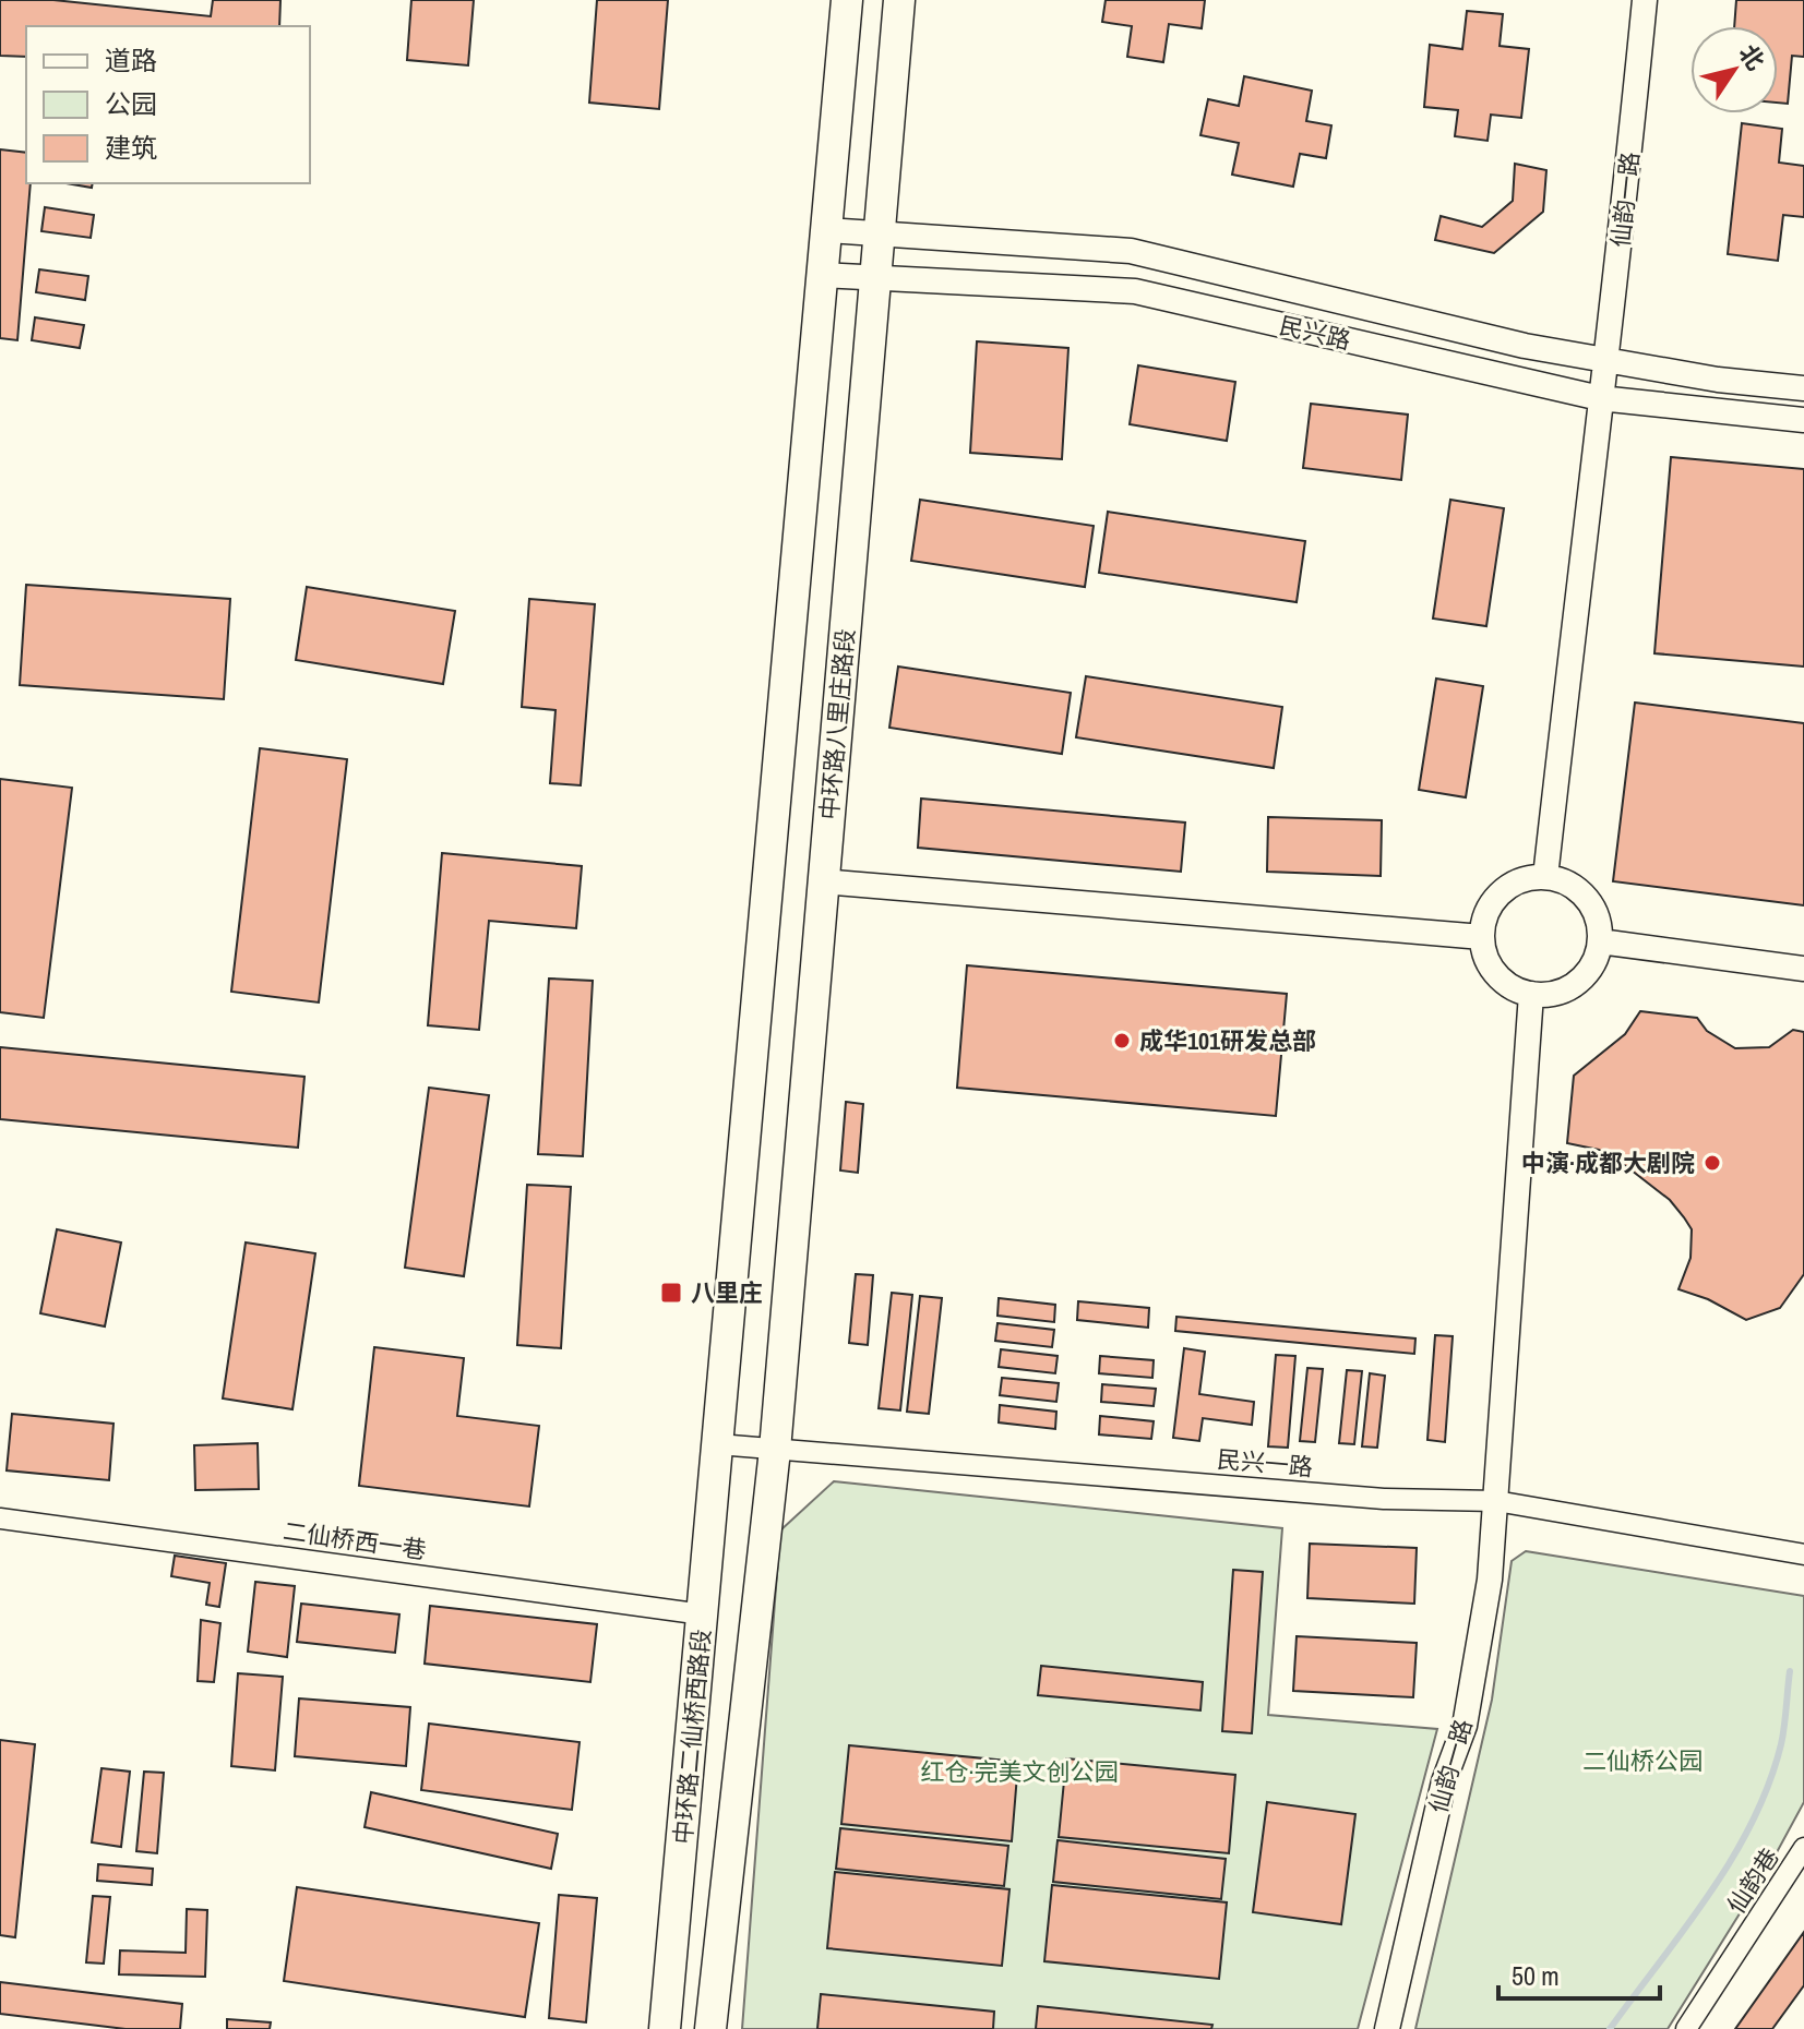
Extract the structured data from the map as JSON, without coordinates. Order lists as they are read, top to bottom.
{
  "streets": {
    "main road": ["中环路八里庄路段", "中环路二仙桥西路段"],
    "street": [
      "仙韵一路",
      "民兴路",
      "民兴一路",
      "二仙桥西一巷",
      "仙韵巷"
    ]
  },
  "crossings": [
    ["仙韵一路", "民兴路"],
    ["仙韵一路", "民兴一路"],
    ["民兴路", "中环路八里庄路段"],
    ["中环路八里庄路段", "民兴一路"],
    ["中环路八里庄路段", "中环路二仙桥西路段"],
    ["民兴一路", "中环路二仙桥西路段"],
    ["二仙桥西一巷", "中环路二仙桥西路段"]
  ],
  "parks": ["二仙桥公园", "红仓·完美文创公园"],
  "places": {
    "other": ["成华101研发总部", "中演·成都大剧院"],
    "transit": ["八里庄"]
  },
  "legend": ["道路", "公园", "建筑"],
  "scale_bar": "50 m",
  "north": "top right"
}
